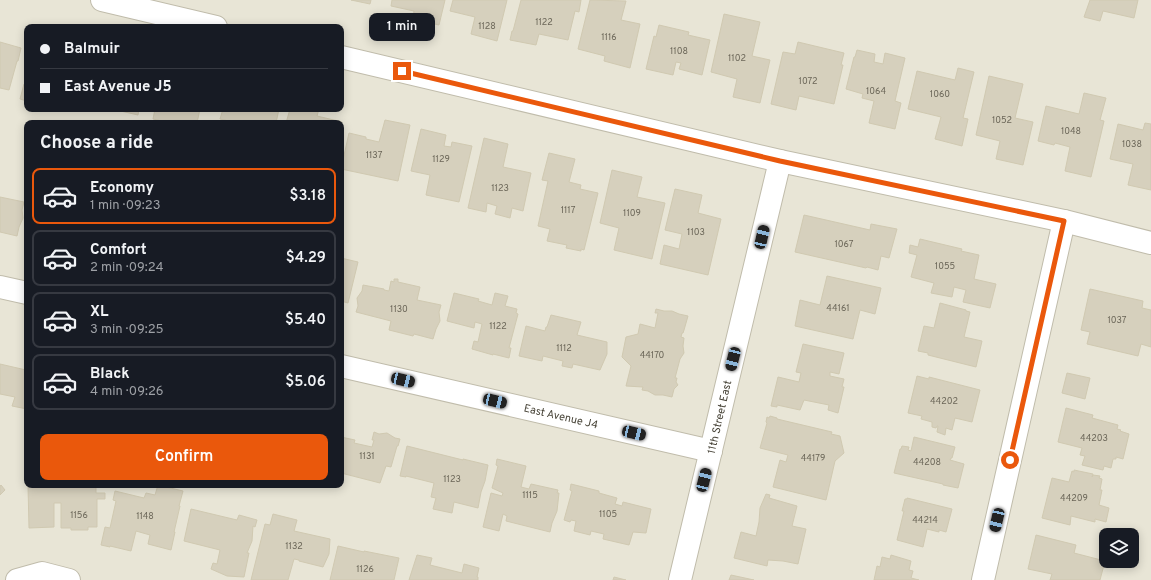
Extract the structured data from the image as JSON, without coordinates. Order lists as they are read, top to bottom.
{
  "streets": {
    "street": ["East Avenue J4", "11th Street East"]
  },
  "crossings": [
    ["East Avenue J4", "11th Street East"]
  ],
  "house_numbers": [
    "1122",
    "1128",
    "1116",
    "1108",
    "1102",
    "1072",
    "1064",
    "1060",
    "1052",
    "1048",
    "1038",
    "1137",
    "1129",
    "1123",
    "1117",
    "1109",
    "1103",
    "1067",
    "1055",
    "44161",
    "1130",
    "1037",
    "1122",
    "1112",
    "44170",
    "44202",
    "44203",
    "1131",
    "44179",
    "44208",
    "1123",
    "1115",
    "44209",
    "1105",
    "1156",
    "1148",
    "44214",
    "1132",
    "1126"
  ],
  "page": {
    "bubble": "1 min",
    "banner": ["Balmuir", "East Avenue J5"],
    "heading": "Choose a ride",
    "list": [
      {
        "name": "Economy",
        "note": "1 min · 09:23",
        "value": "$3.18"
      },
      {
        "name": "Comfort",
        "note": "2 min · 09:24",
        "value": "$4.29"
      },
      {
        "name": "XL",
        "note": "3 min · 09:25",
        "value": "$5.40"
      },
      {
        "name": "Black",
        "note": "4 min · 09:26",
        "value": "$5.06"
      }
    ],
    "buttons": "Confirm"
  }
}
